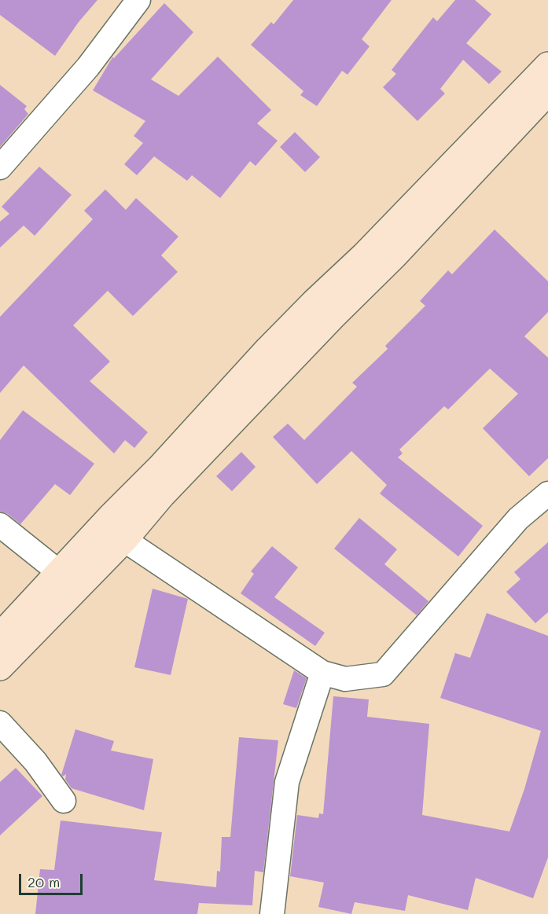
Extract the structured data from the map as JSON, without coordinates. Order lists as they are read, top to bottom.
{
  "scale_bar": "20 m"
}
